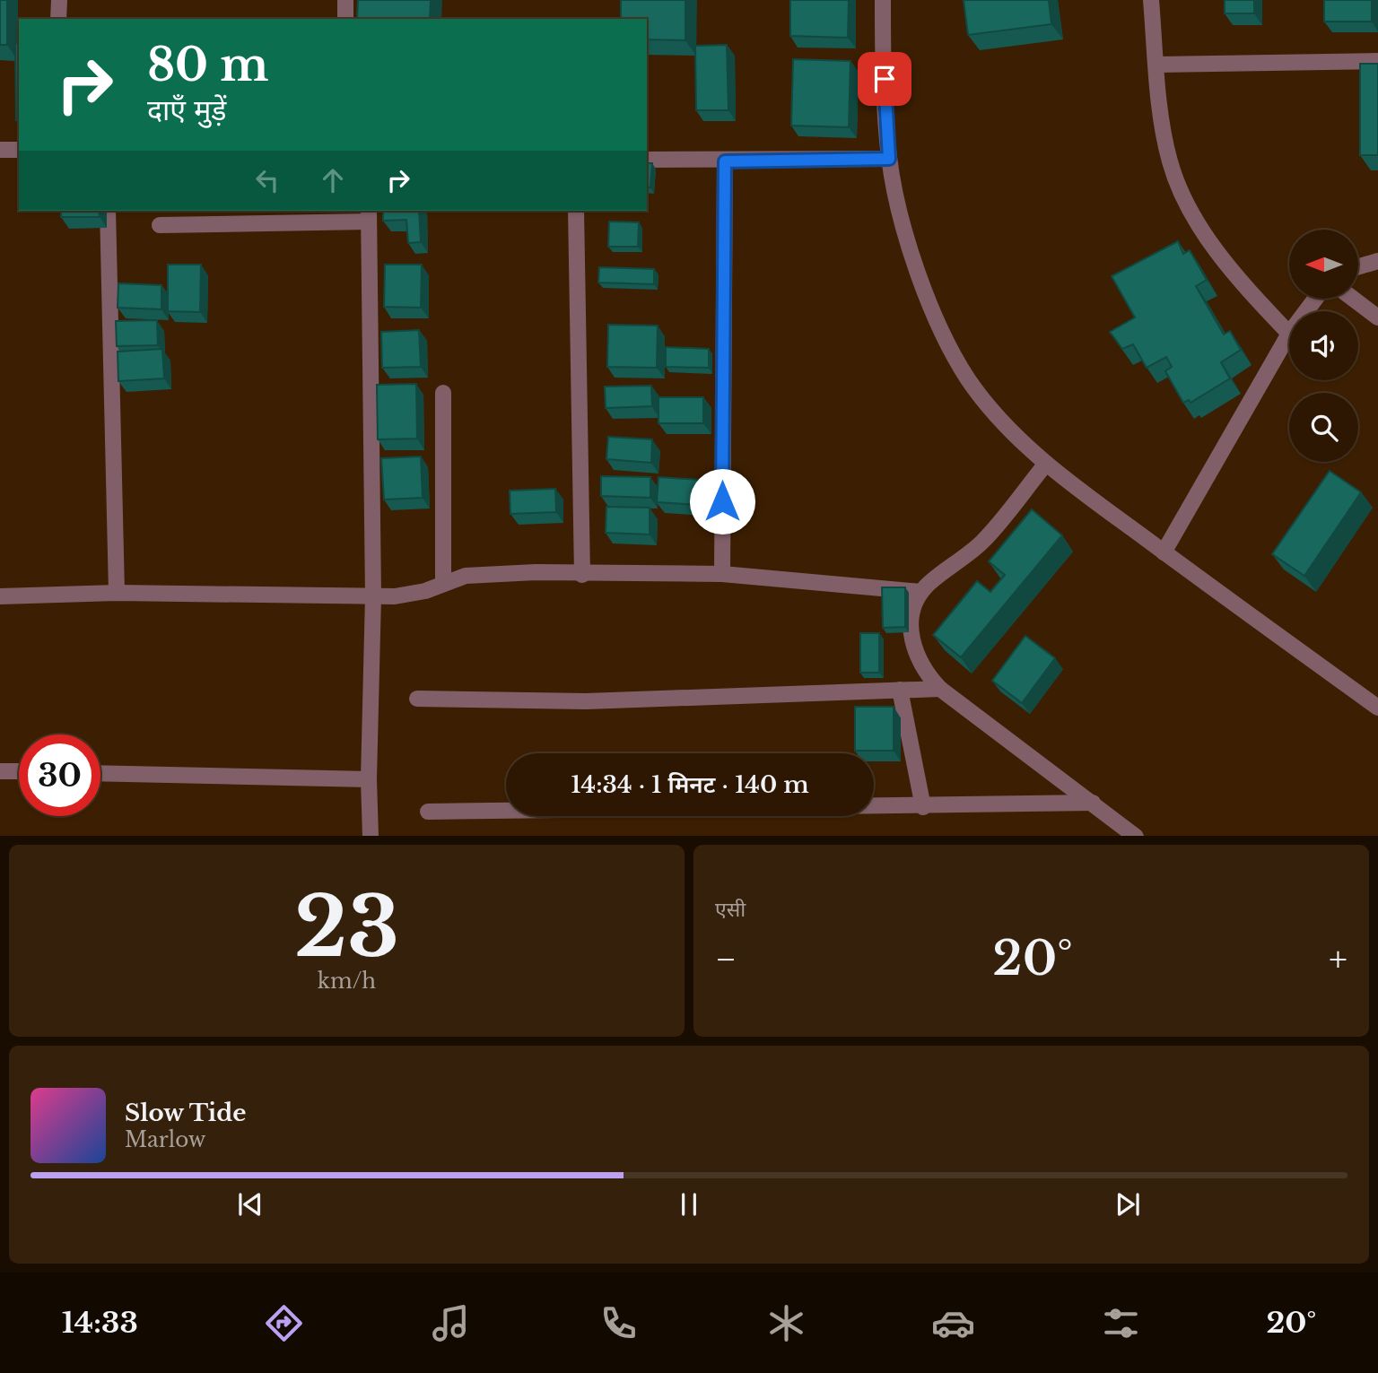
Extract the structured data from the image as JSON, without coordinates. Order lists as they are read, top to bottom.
{
  "north": "left",
  "page": {
    "turn": ["80 m", "दाएँ मुड़ें"],
    "limit": "30",
    "trip": "14:34 · 1 मिनट · 140 m",
    "tile": [
      ["23", "km/h"],
      "एसी"
    ],
    "heat": ["−", "20°", "+"],
    "song": ["Slow Tide", "Marlow"],
    "tabs": ["14:33", "20°"]
  }
}
